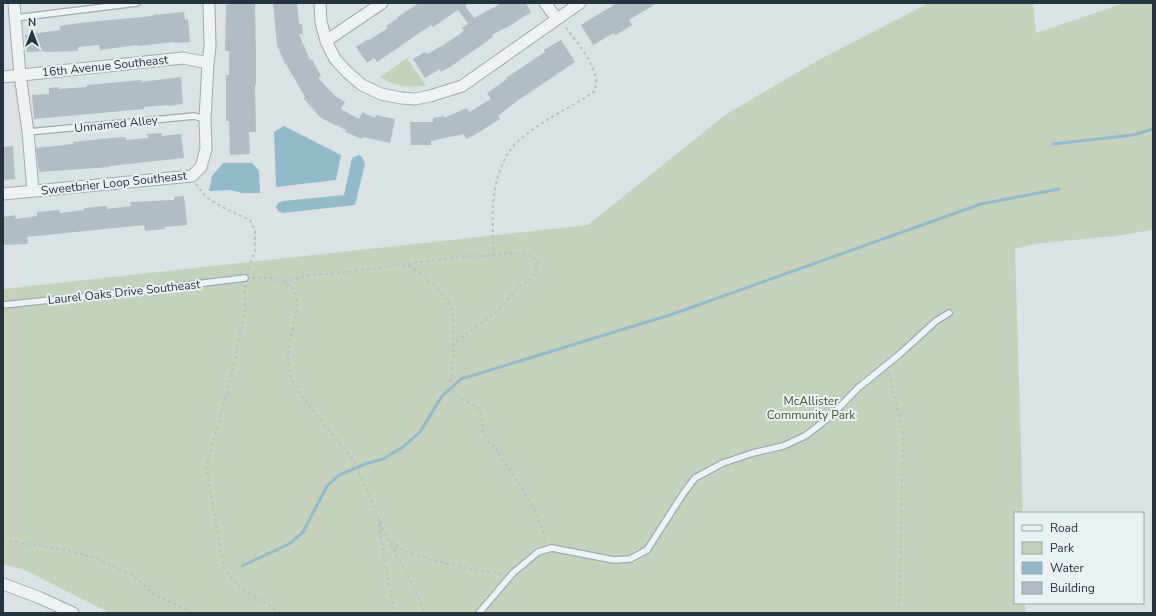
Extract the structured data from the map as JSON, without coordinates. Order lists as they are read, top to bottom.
{
  "streets": {
    "street": ["16th Avenue Southeast", "Sweetbrier Loop Southeast"],
    "lane": ["Unnamed Alley", "Laurel Oaks Drive Southeast"]
  },
  "crossings": [
    ["16th Avenue Southeast", "Sweetbrier Loop Southeast"],
    ["Unnamed Alley", "Sweetbrier Loop Southeast"]
  ],
  "parks": ["McAllister Community Park"],
  "legend": [
    "Road",
    "Park",
    "Water",
    "Building"
  ],
  "north": "top"
}
